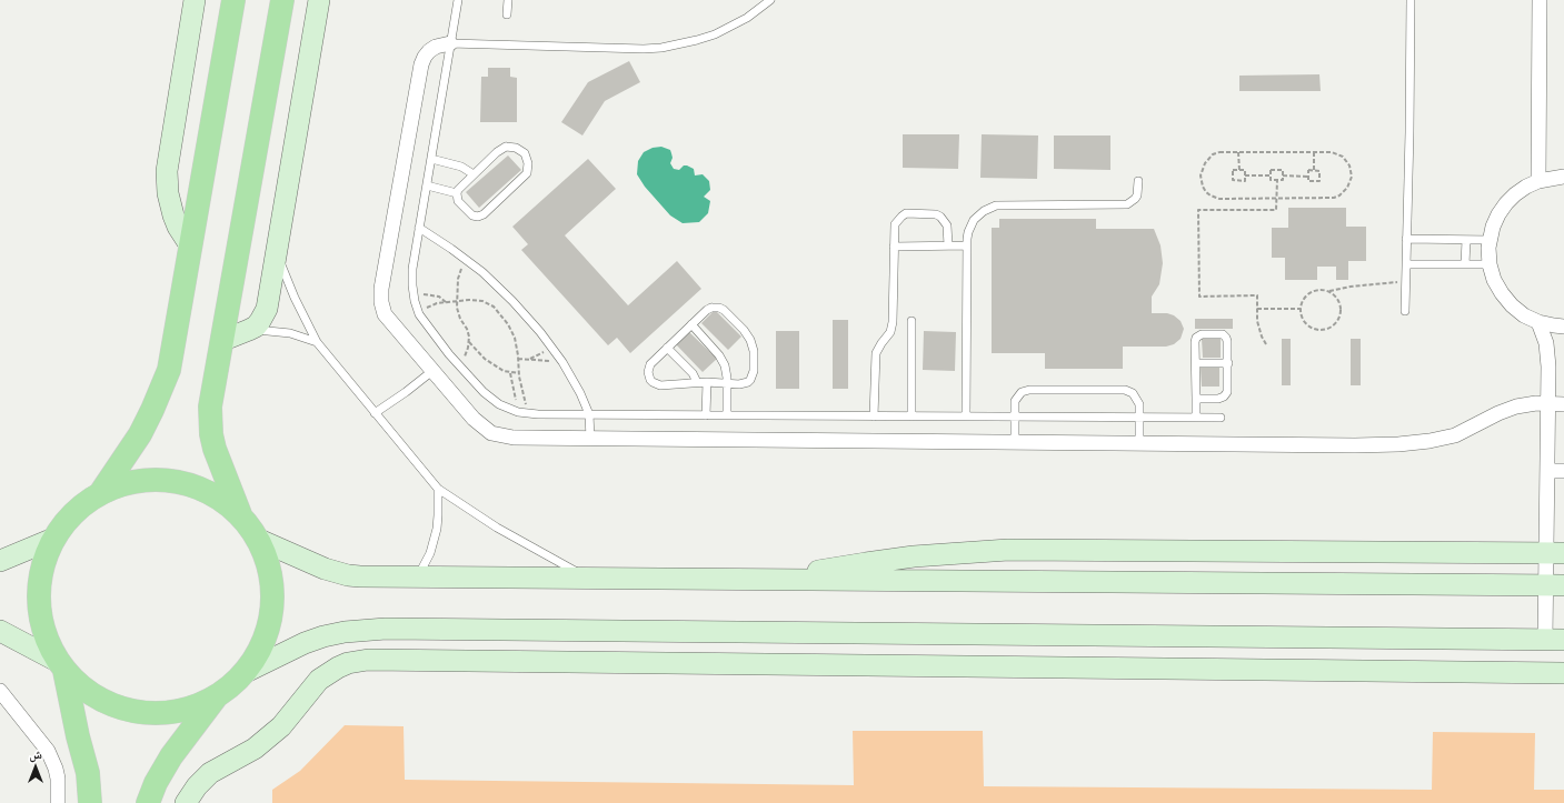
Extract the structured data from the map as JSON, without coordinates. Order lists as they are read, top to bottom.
{
  "north": "top"
}
